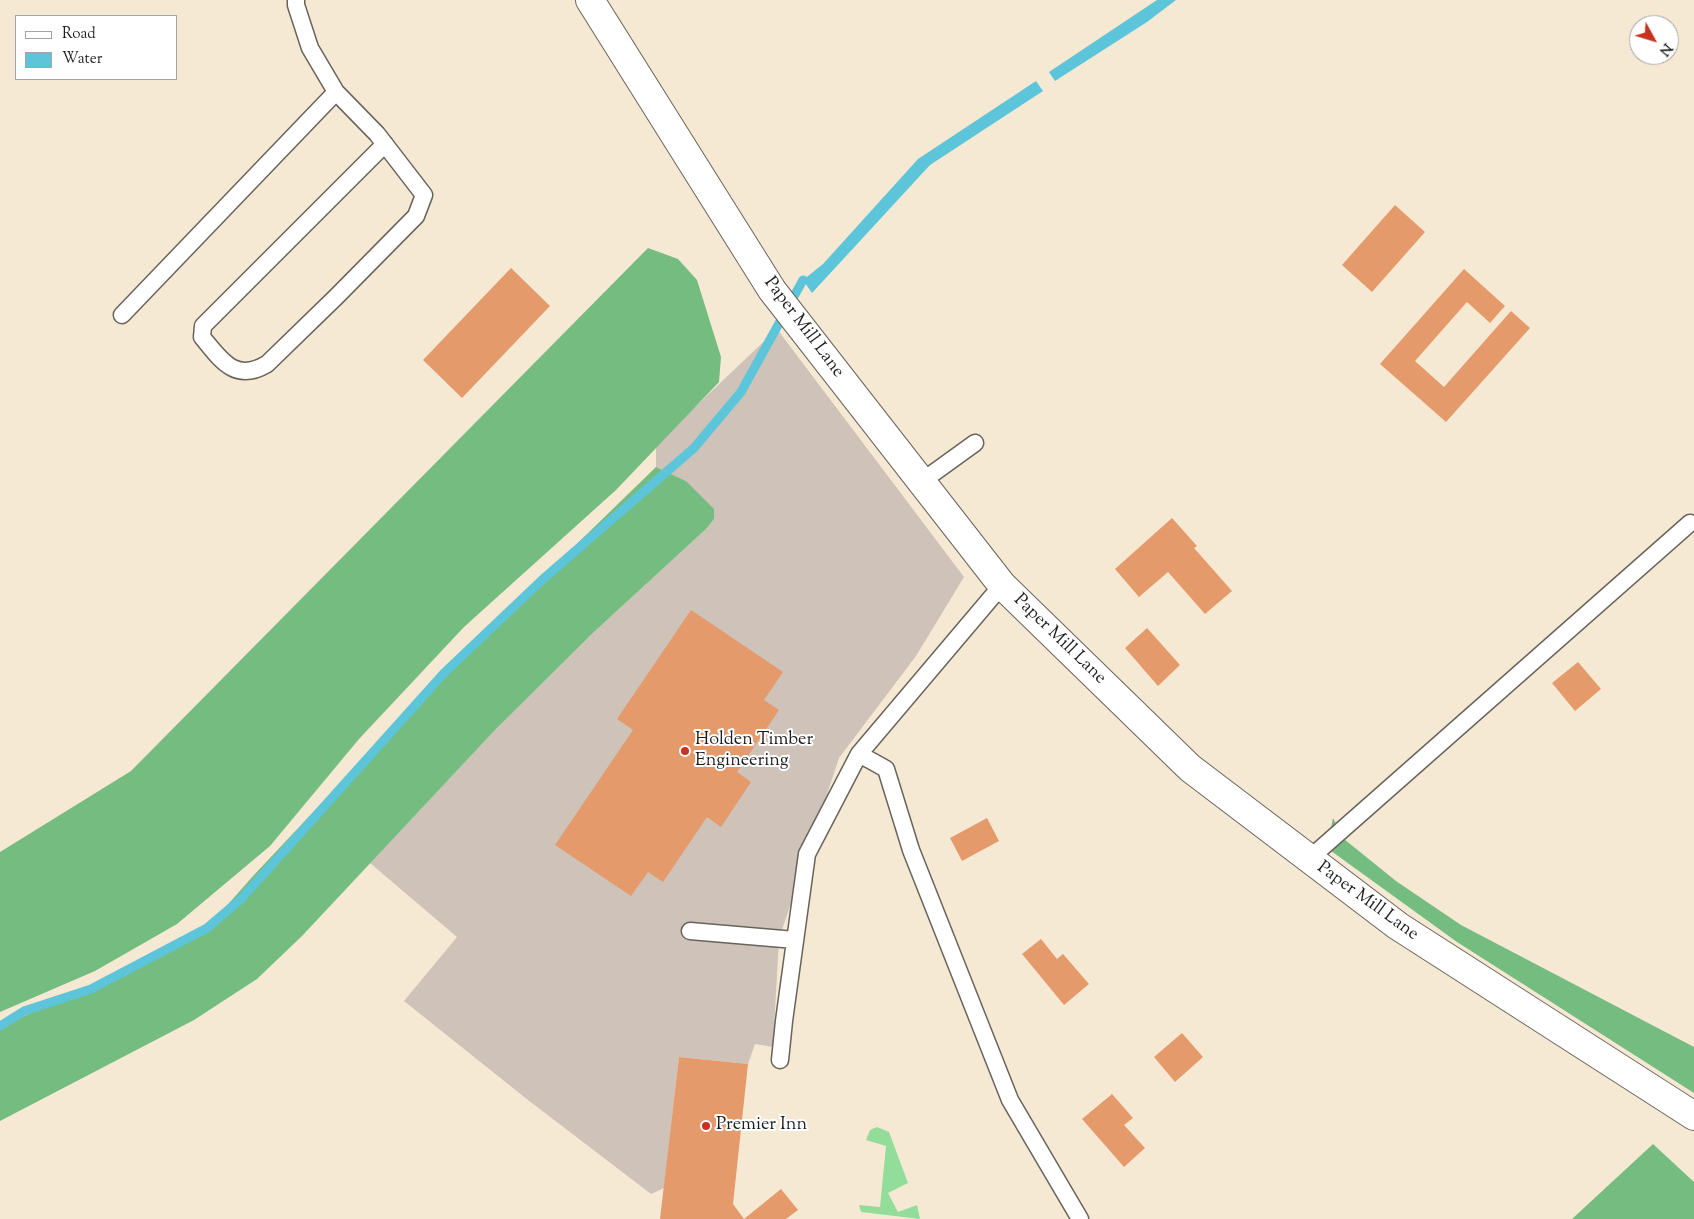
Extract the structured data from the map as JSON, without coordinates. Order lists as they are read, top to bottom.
{
  "streets": {
    "street": ["Paper Mill Lane"]
  },
  "places": ["Holden Timber Engineering", "Premier Inn"],
  "legend": ["Road", "Water"],
  "north": "bottom right"
}
